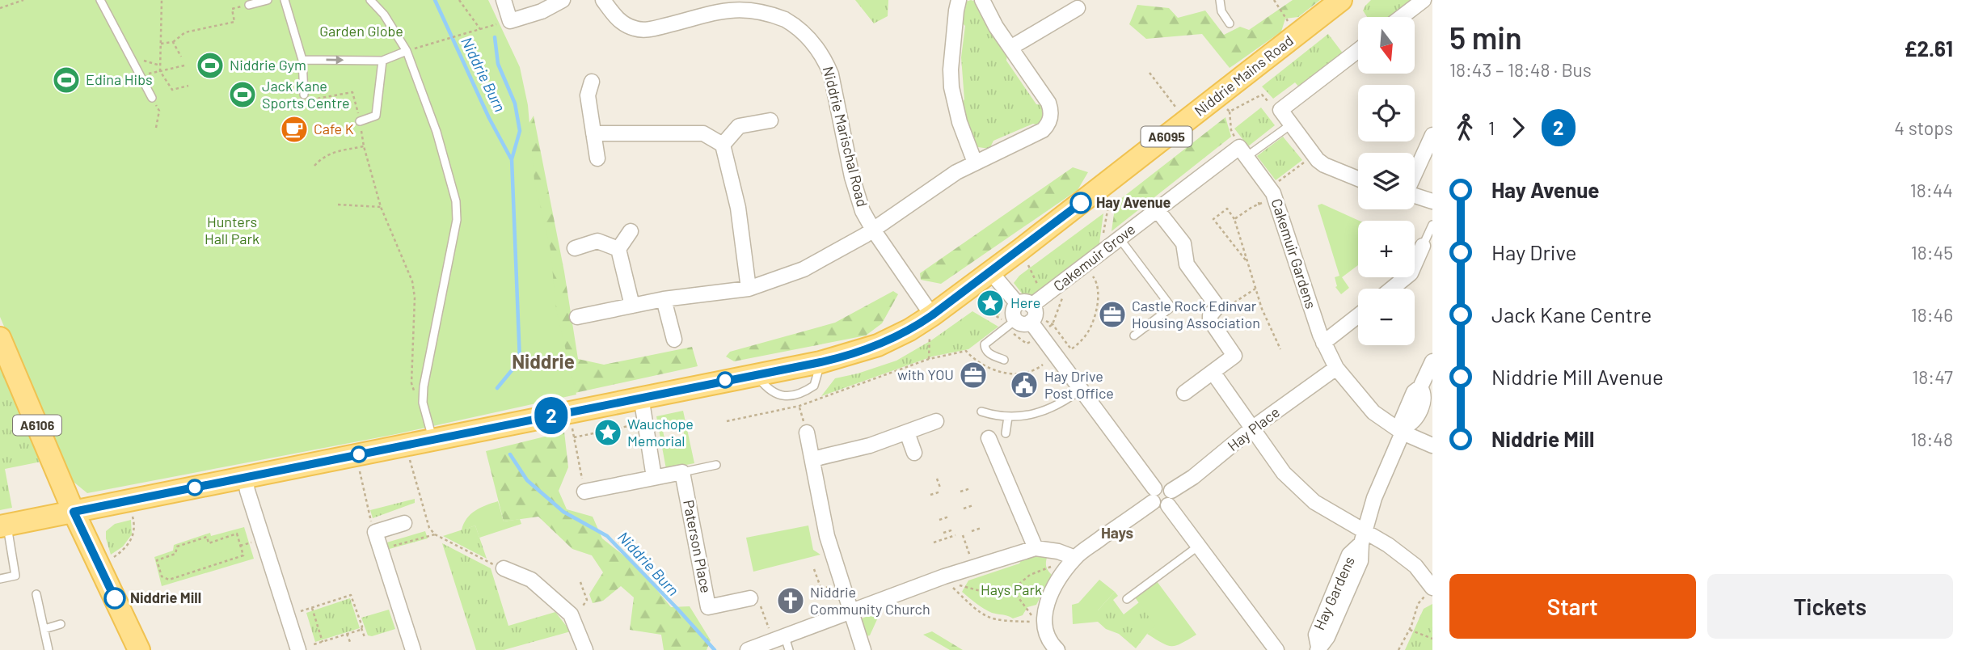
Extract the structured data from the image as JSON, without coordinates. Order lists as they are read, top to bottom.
{
  "streets": {
    "main road": ["Niddrie Mains Road", "A6095", "A6106"],
    "street": [
      "Niddrie Marischal Road",
      "Cakemuir Gardens",
      "Cakemuir Grove",
      "Hay Place",
      "Paterson Place",
      "Hay Gardens"
    ]
  },
  "crossings": [
    ["Niddrie Mains Road", "Niddrie Marischal Road"],
    ["Niddrie Mains Road", "A6095"],
    ["Niddrie Mains Road", "A6106"],
    ["A6095", "A6106"],
    ["Cakemuir Gardens", "Cakemuir Grove"],
    ["Cakemuir Gardens", "Hay Place"]
  ],
  "districts": ["Niddrie", "Hays"],
  "water": ["Niddrie Burn"],
  "parks": ["Garden Globe", "Hunters Hall Park", "Hays Park"],
  "places": {
    "sports": ["Niddrie Gym", "Edina Hibs", "Jack Kane Sports Centre"],
    "cafe": ["Cafe K"],
    "other": ["Hay Avenue", "Niddrie Mill"],
    "place": ["Here", "Wauchope Memorial"],
    "office": ["Castle Rock Edinvar Housing Association", "with YOU"],
    "public building": ["Hay Drive Post Office"],
    "church": ["Niddrie Community Church"]
  },
  "lines": ["bus line 2"],
  "north": "bottom",
  "page": {
    "on_map": "2",
    "heading": ["5 min", "18:43 – 18:48 · Bus", "£2.61"],
    "map_buttons": ["+", "−"],
    "legs": ["1", "2", "4 stops"],
    "list": [
      {
        "name": "Hay Avenue",
        "value": "18:44"
      },
      {
        "name": "Hay Drive",
        "value": "18:45"
      },
      {
        "name": "Jack Kane Centre",
        "value": "18:46"
      },
      {
        "name": "Niddrie Mill Avenue",
        "value": "18:47"
      },
      {
        "name": "Niddrie Mill",
        "value": "18:48"
      }
    ],
    "buttons": ["Start", "Tickets"]
  }
}
